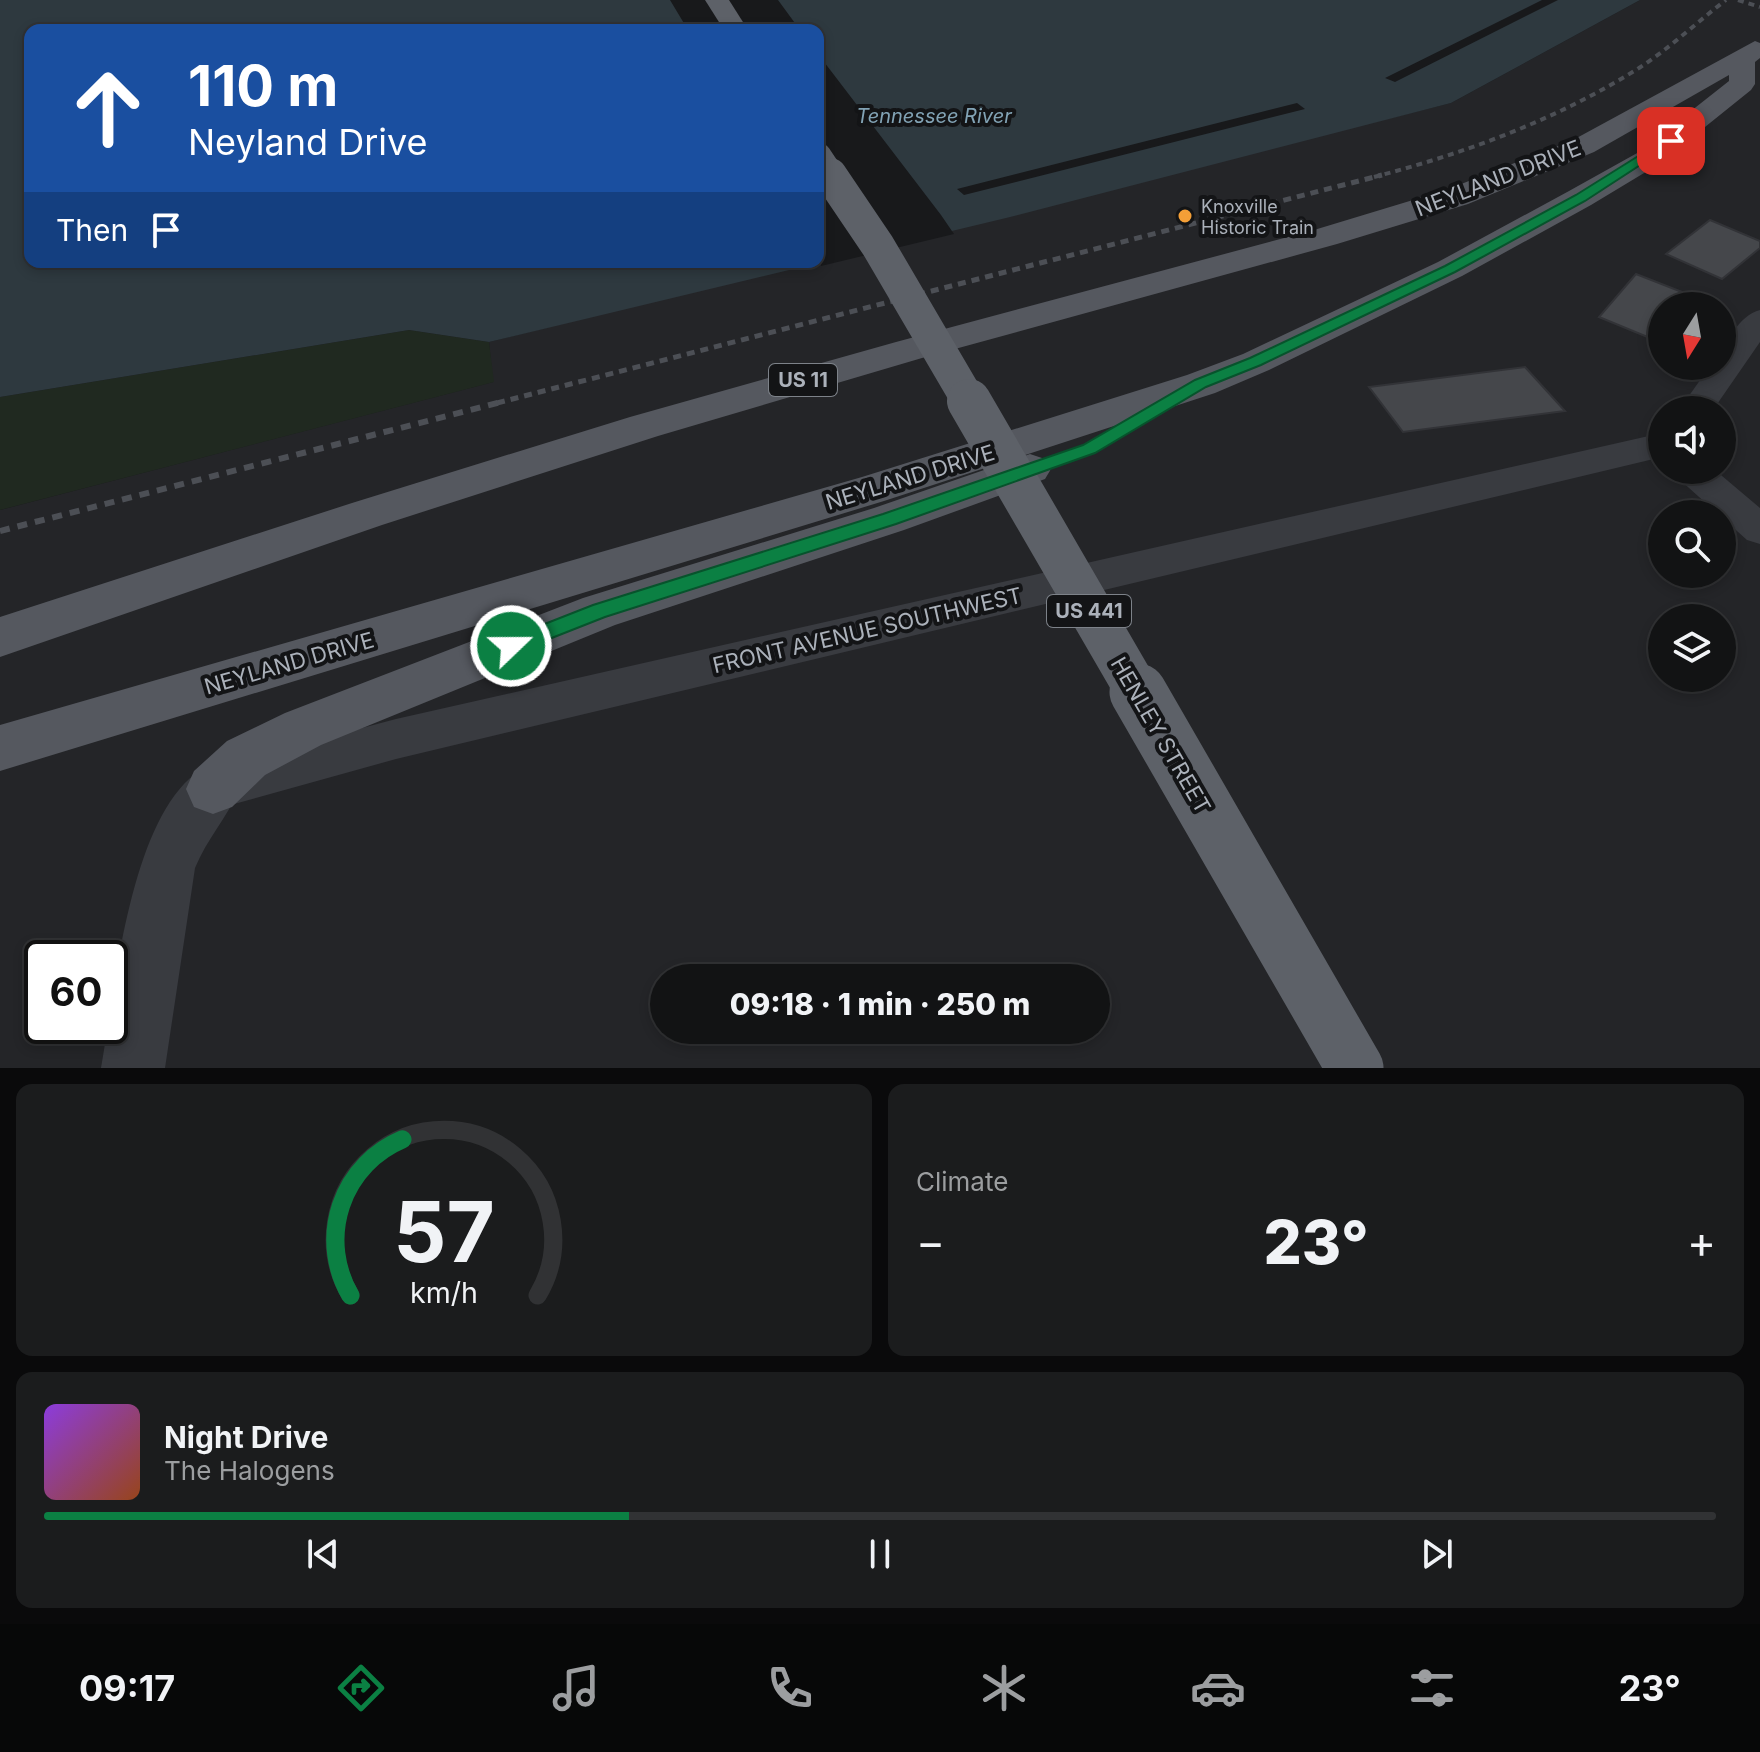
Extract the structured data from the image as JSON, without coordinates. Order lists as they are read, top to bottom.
{
  "streets": {
    "highway": ["US 441", "HENLEY STREET"],
    "main road": ["NEYLAND DRIVE", "US 11"],
    "street": ["FRONT AVENUE SOUTHWEST"]
  },
  "water": ["Tennessee River"],
  "places": ["Knoxville Historic Train"],
  "north": "bottom",
  "page": {
    "turn": ["110 m", "Neyland Drive"],
    "then": "Then",
    "limit": "60",
    "trip": "09:18 · 1 min · 250 m",
    "tile": "Climate",
    "heat": ["−", "23°", "+"],
    "song": ["Night Drive", "The Halogens"],
    "tabs": ["09:17", "23°"],
    "gauge": ["57", "km/h"]
  }
}
